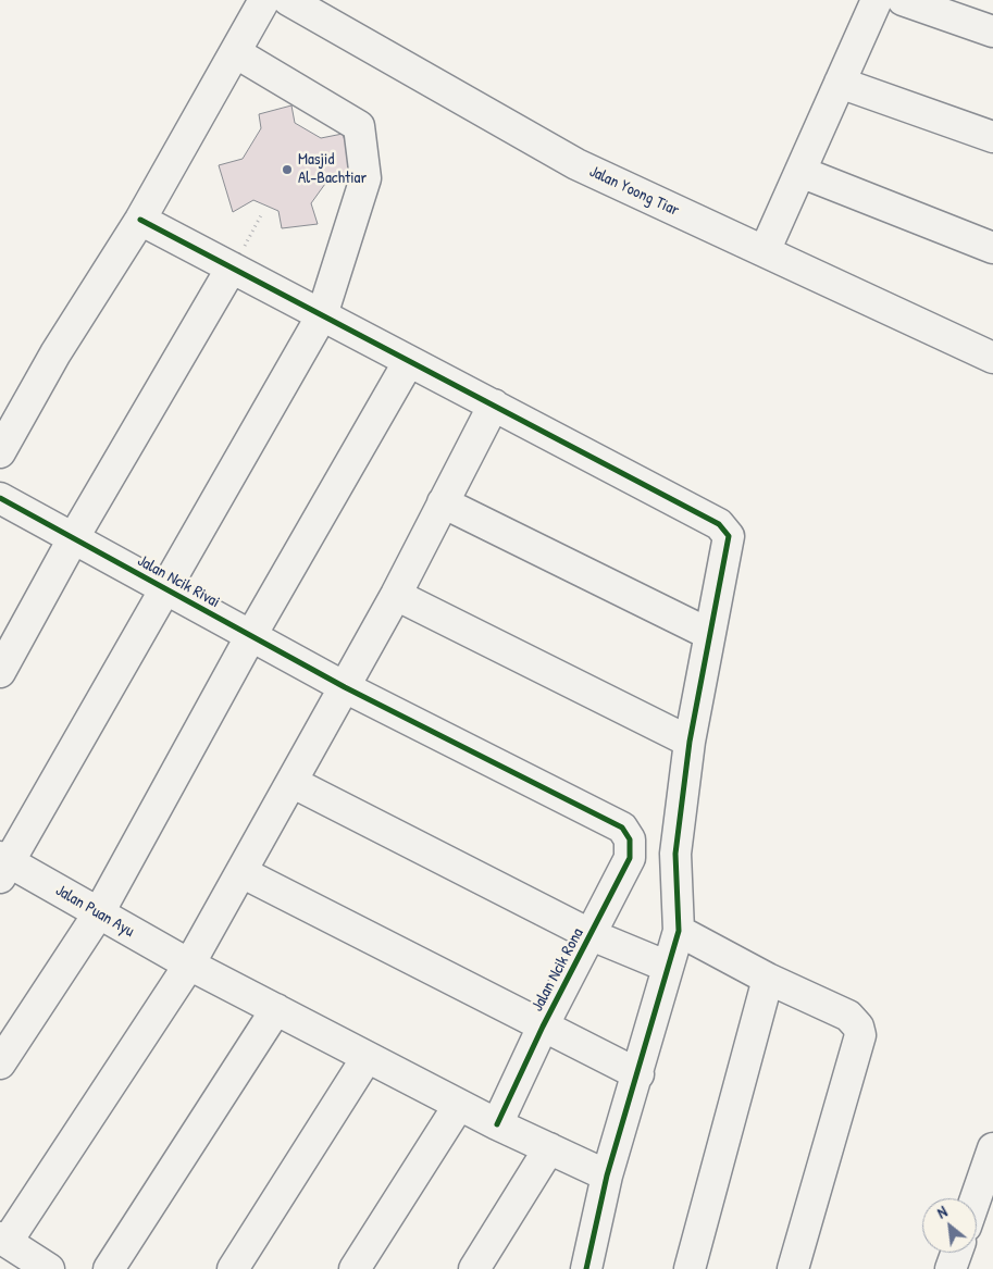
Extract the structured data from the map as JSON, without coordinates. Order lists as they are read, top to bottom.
{
  "streets": {
    "street": [
      "Jalan Yoong Tiar",
      "Jalan Ncik Rivai",
      "Jalan Puan Ayu",
      "Jalan Ncik Rona"
    ]
  },
  "crossings": [
    ["Jalan Ncik Rivai", "Jalan Ncik Rona"],
    ["Jalan Puan Ayu", "Jalan Ncik Rona"]
  ],
  "places": ["Masjid Al-Bachtiar"],
  "north": "top left"
}
